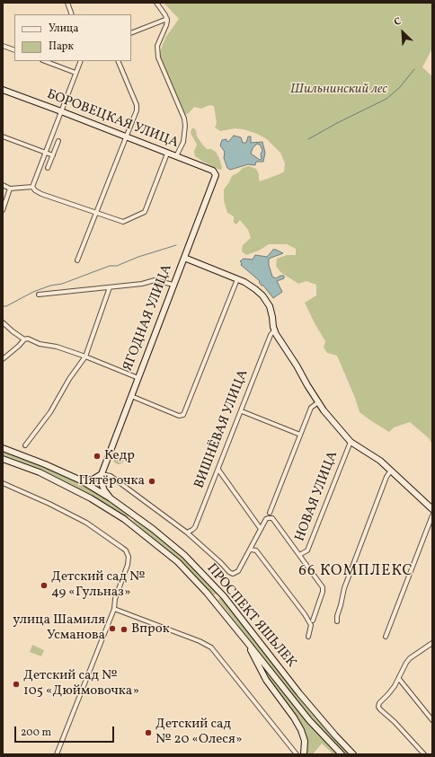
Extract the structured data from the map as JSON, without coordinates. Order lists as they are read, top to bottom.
{
  "streets": {
    "main road": ["БОРОВЕЦКАЯ УЛИЦА", "ЯГОДНАЯ УЛИЦА", "ПРОСПЕКТ ЯШЬЛЕК"],
    "street": ["ВИШНЁВАЯ УЛИЦА", "НОВАЯ УЛИЦА"]
  },
  "crossings": [
    ["БОРОВЕЦКАЯ УЛИЦА", "ЯГОДНАЯ УЛИЦА"]
  ],
  "districts": ["66 КОМПЛЕКС"],
  "parks": ["Шильнинский лес"],
  "places": [
    "Кедр",
    "Пятёрочка",
    "Детский сад № 49 «Гульназ»",
    "улица Шамиля Усманова",
    "Впрок",
    "Детский сад № 105 «Дюймовочка»",
    "Детский сад № 20 «Олеся»"
  ],
  "legend": ["Улица", "Парк"],
  "scale_bar": "200 m",
  "north": "top left"
}
